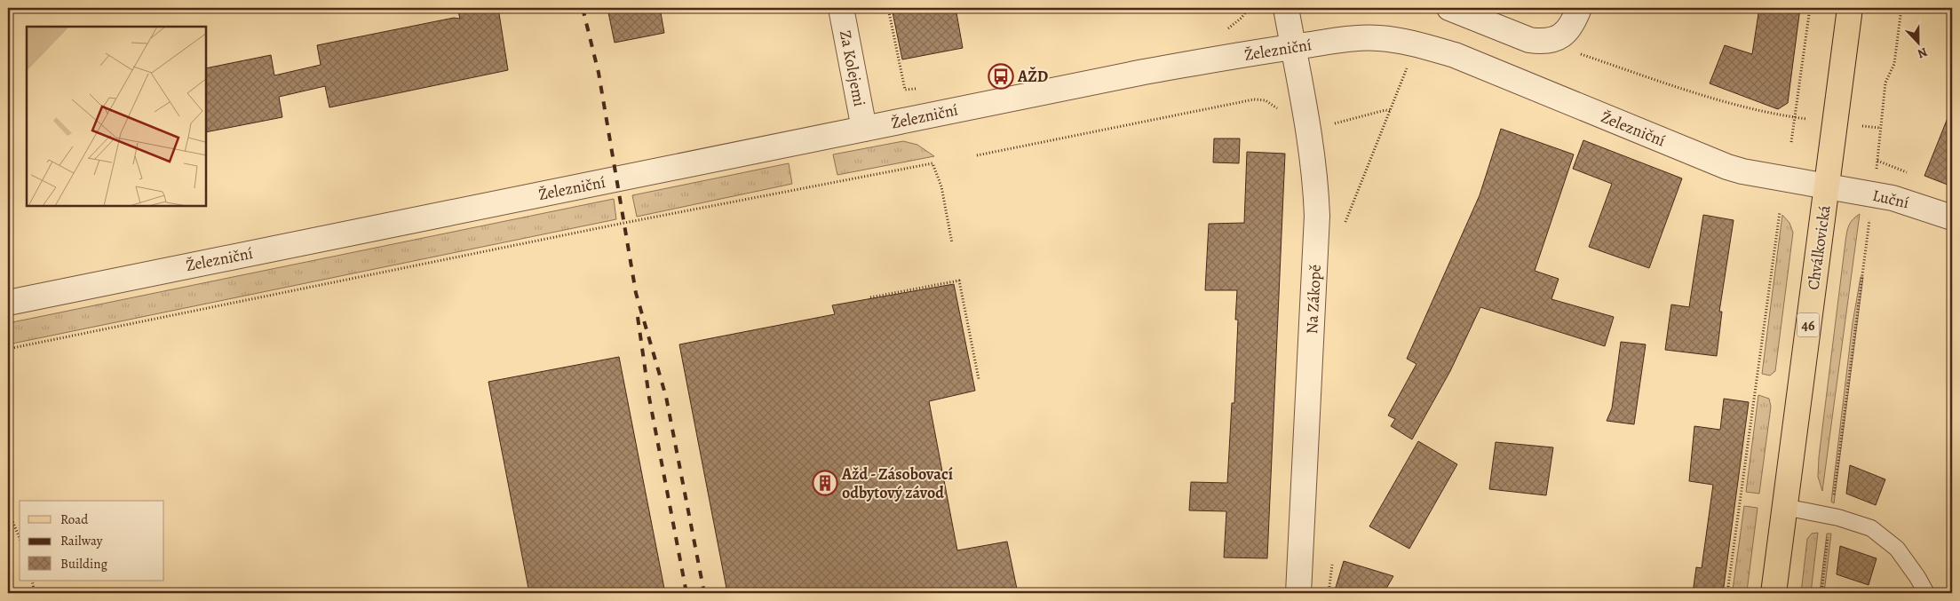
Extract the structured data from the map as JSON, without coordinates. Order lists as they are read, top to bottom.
{
  "streets": {
    "main road": ["Chválkovická", "46"],
    "street": [
      "Železniční",
      "Za Kolejemi",
      "Luční",
      "Na Zákopě"
    ]
  },
  "crossings": [
    ["Železniční", "Za Kolejemi"],
    ["Železniční", "Luční"],
    ["Železniční", "Chválkovická"],
    ["Železniční", "Na Zákopě"],
    ["Luční", "Chválkovická"]
  ],
  "places": {
    "bus stop": ["AŽD"],
    "building": ["Ažd - Zásobovací odbytový závod"]
  },
  "legend": ["Road", "Railway", "Building"],
  "north": "bottom"
}
